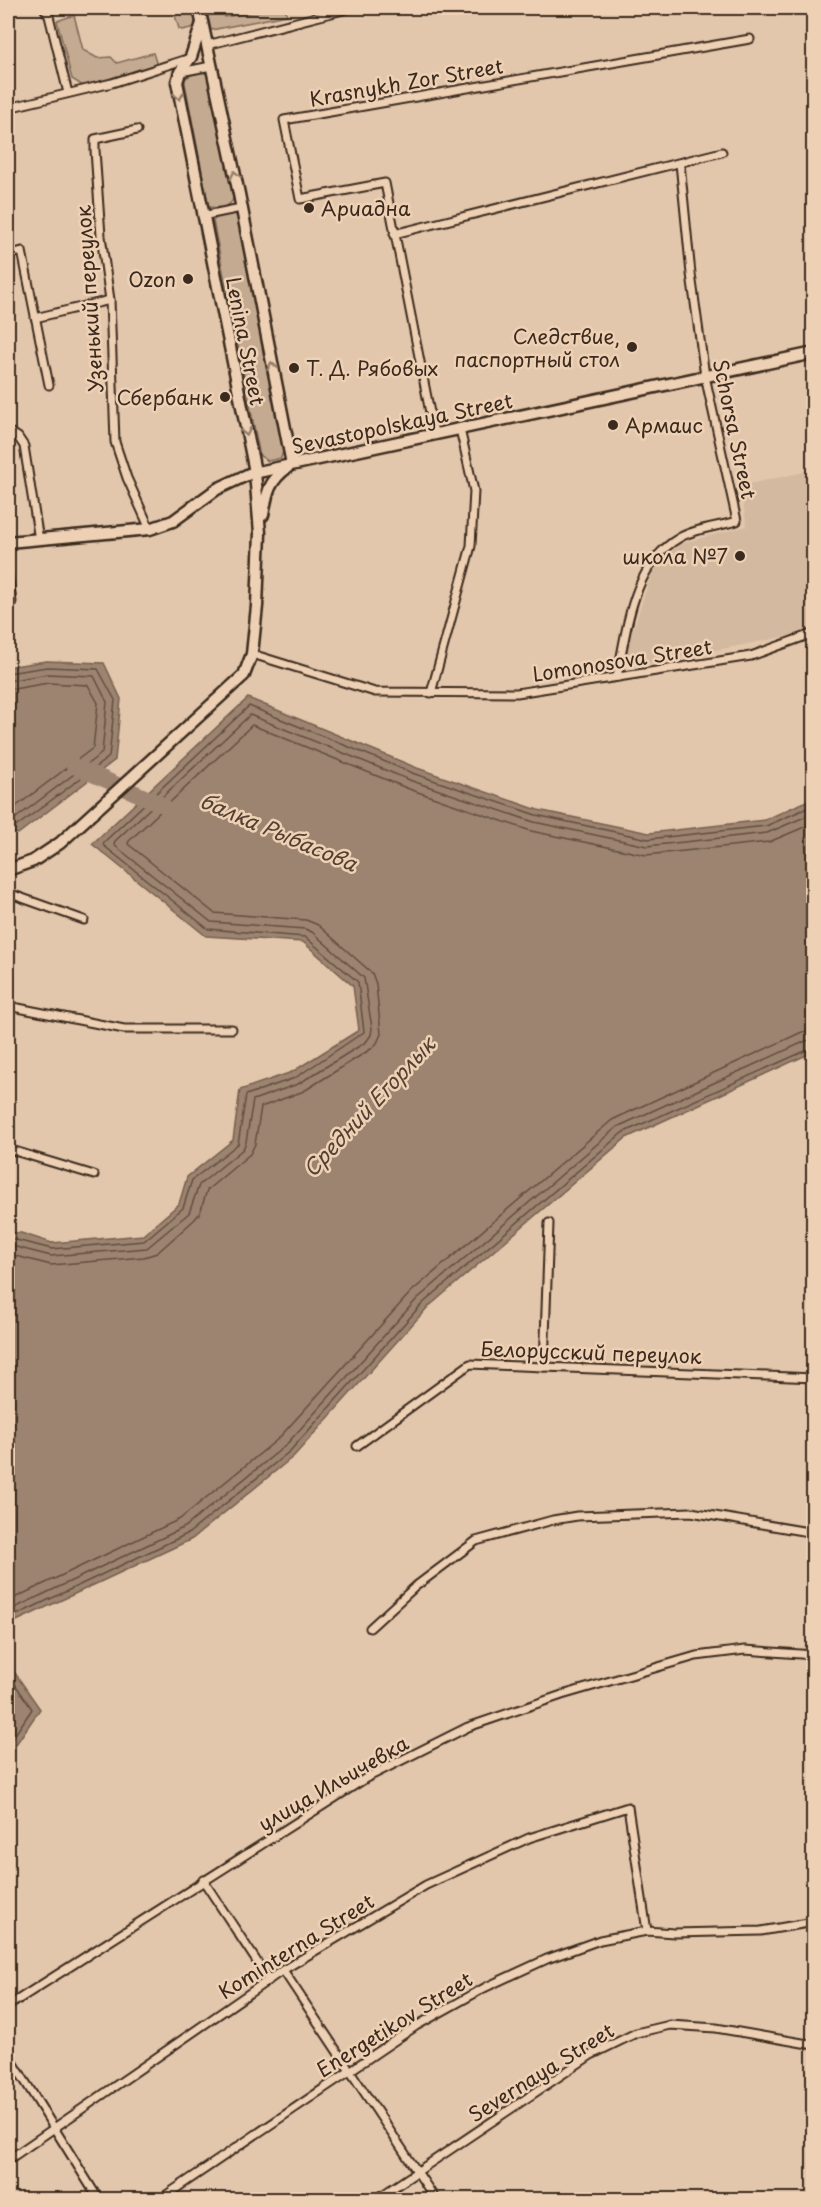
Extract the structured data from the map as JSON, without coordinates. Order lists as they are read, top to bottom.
{
  "streets": {
    "main road": ["Lenina Street", "Sevastopolskaya Street"],
    "street": [
      "Krasnykh Zor Street",
      "Узенький переулок",
      "Schorsa Street",
      "Lomonosova Street",
      "Белорусский переулок",
      "улица Ильичевка",
      "Kominterna Street",
      "Energetikov Street",
      "Severnaya Street"
    ]
  },
  "crossings": [
    ["Узенький переулок", "Sevastopolskaya Street"],
    ["Lenina Street", "Sevastopolskaya Street"],
    ["Sevastopolskaya Street", "Schorsa Street"],
    ["Schorsa Street", "Lomonosova Street"],
    ["Kominterna Street", "Energetikov Street"]
  ],
  "water": ["балка Рыбасова", "Средний Егорлык"],
  "places": [
    "Ариадна",
    "Ozon",
    "Следствие, паспортный стол",
    "Т. Д. Рябовых",
    "Сбербанк",
    "Армаис",
    "школа №7"
  ]
}
